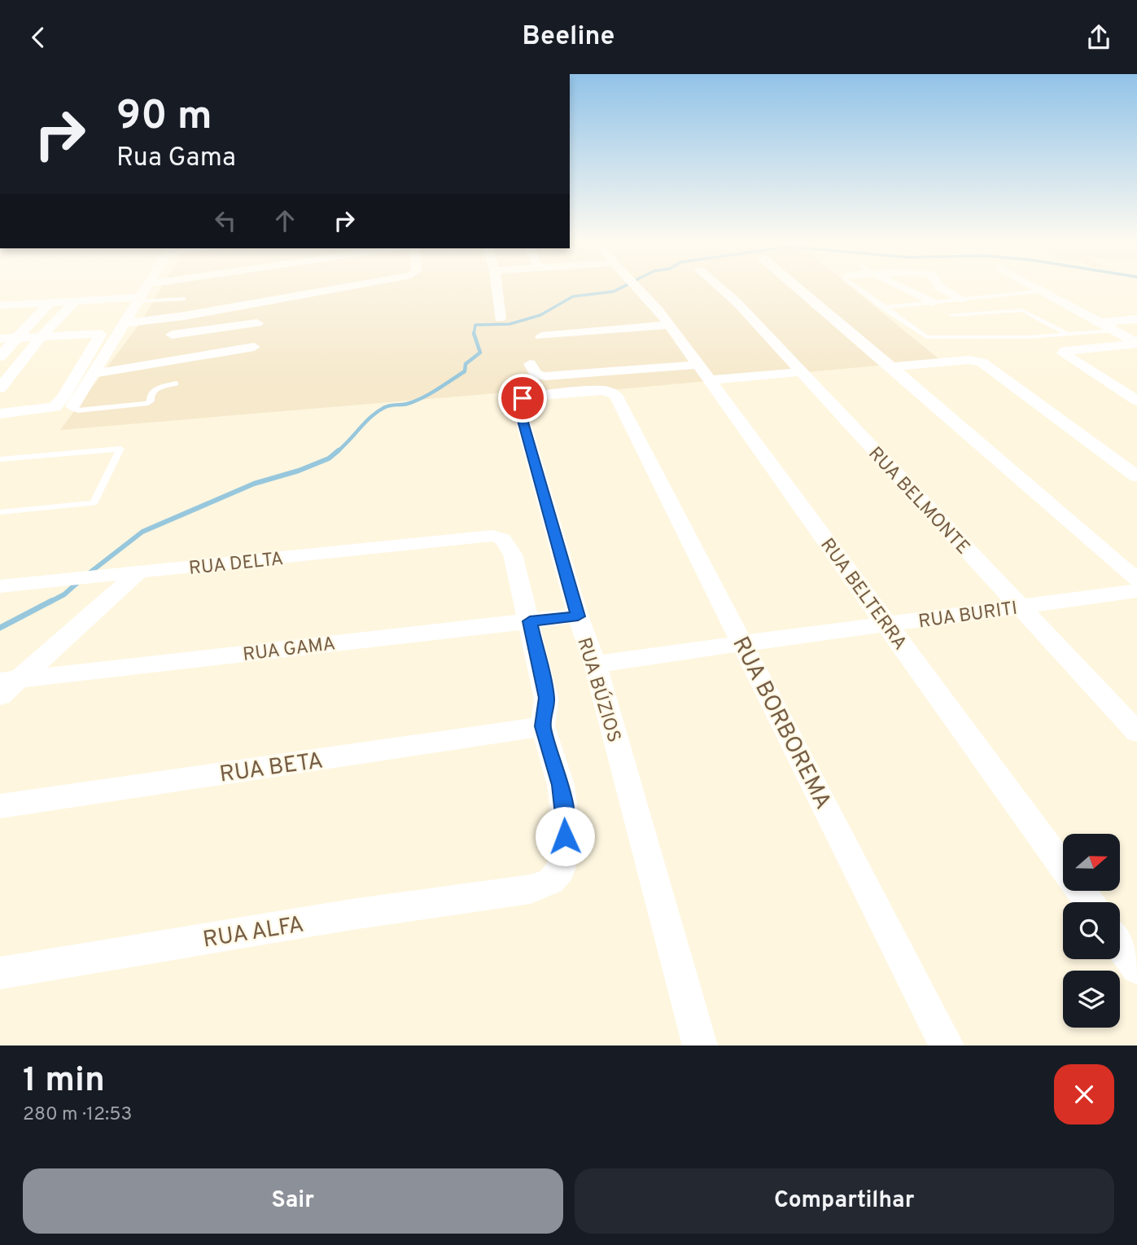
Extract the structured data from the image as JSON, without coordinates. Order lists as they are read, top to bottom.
{
  "streets": {
    "street": [
      "RUA BELMONTE",
      "RUA DELTA",
      "RUA BELTERRA",
      "RUA BURITI",
      "RUA GAMA",
      "RUA BÚZIOS",
      "RUA BORBOREMA",
      "RUA BETA",
      "RUA ALFA"
    ]
  },
  "crossings": [
    ["RUA BELMONTE", "RUA BURITI"],
    ["RUA DELTA", "RUA GAMA"],
    ["RUA DELTA", "RUA BETA"],
    ["RUA DELTA", "RUA ALFA"],
    ["RUA BELTERRA", "RUA BURITI"],
    ["RUA BURITI", "RUA BÚZIOS"],
    ["RUA BURITI", "RUA BORBOREMA"],
    ["RUA GAMA", "RUA BÚZIOS"],
    ["RUA BÚZIOS", "RUA BORBOREMA"],
    ["RUA BETA", "RUA ALFA"]
  ],
  "north": "right",
  "page": {
    "header": "Beeline",
    "turn": ["90 m", "Rua Gama"],
    "heading": ["1 min", "280 m · 12:53"],
    "buttons": ["Sair", "Compartilhar"]
  }
}
